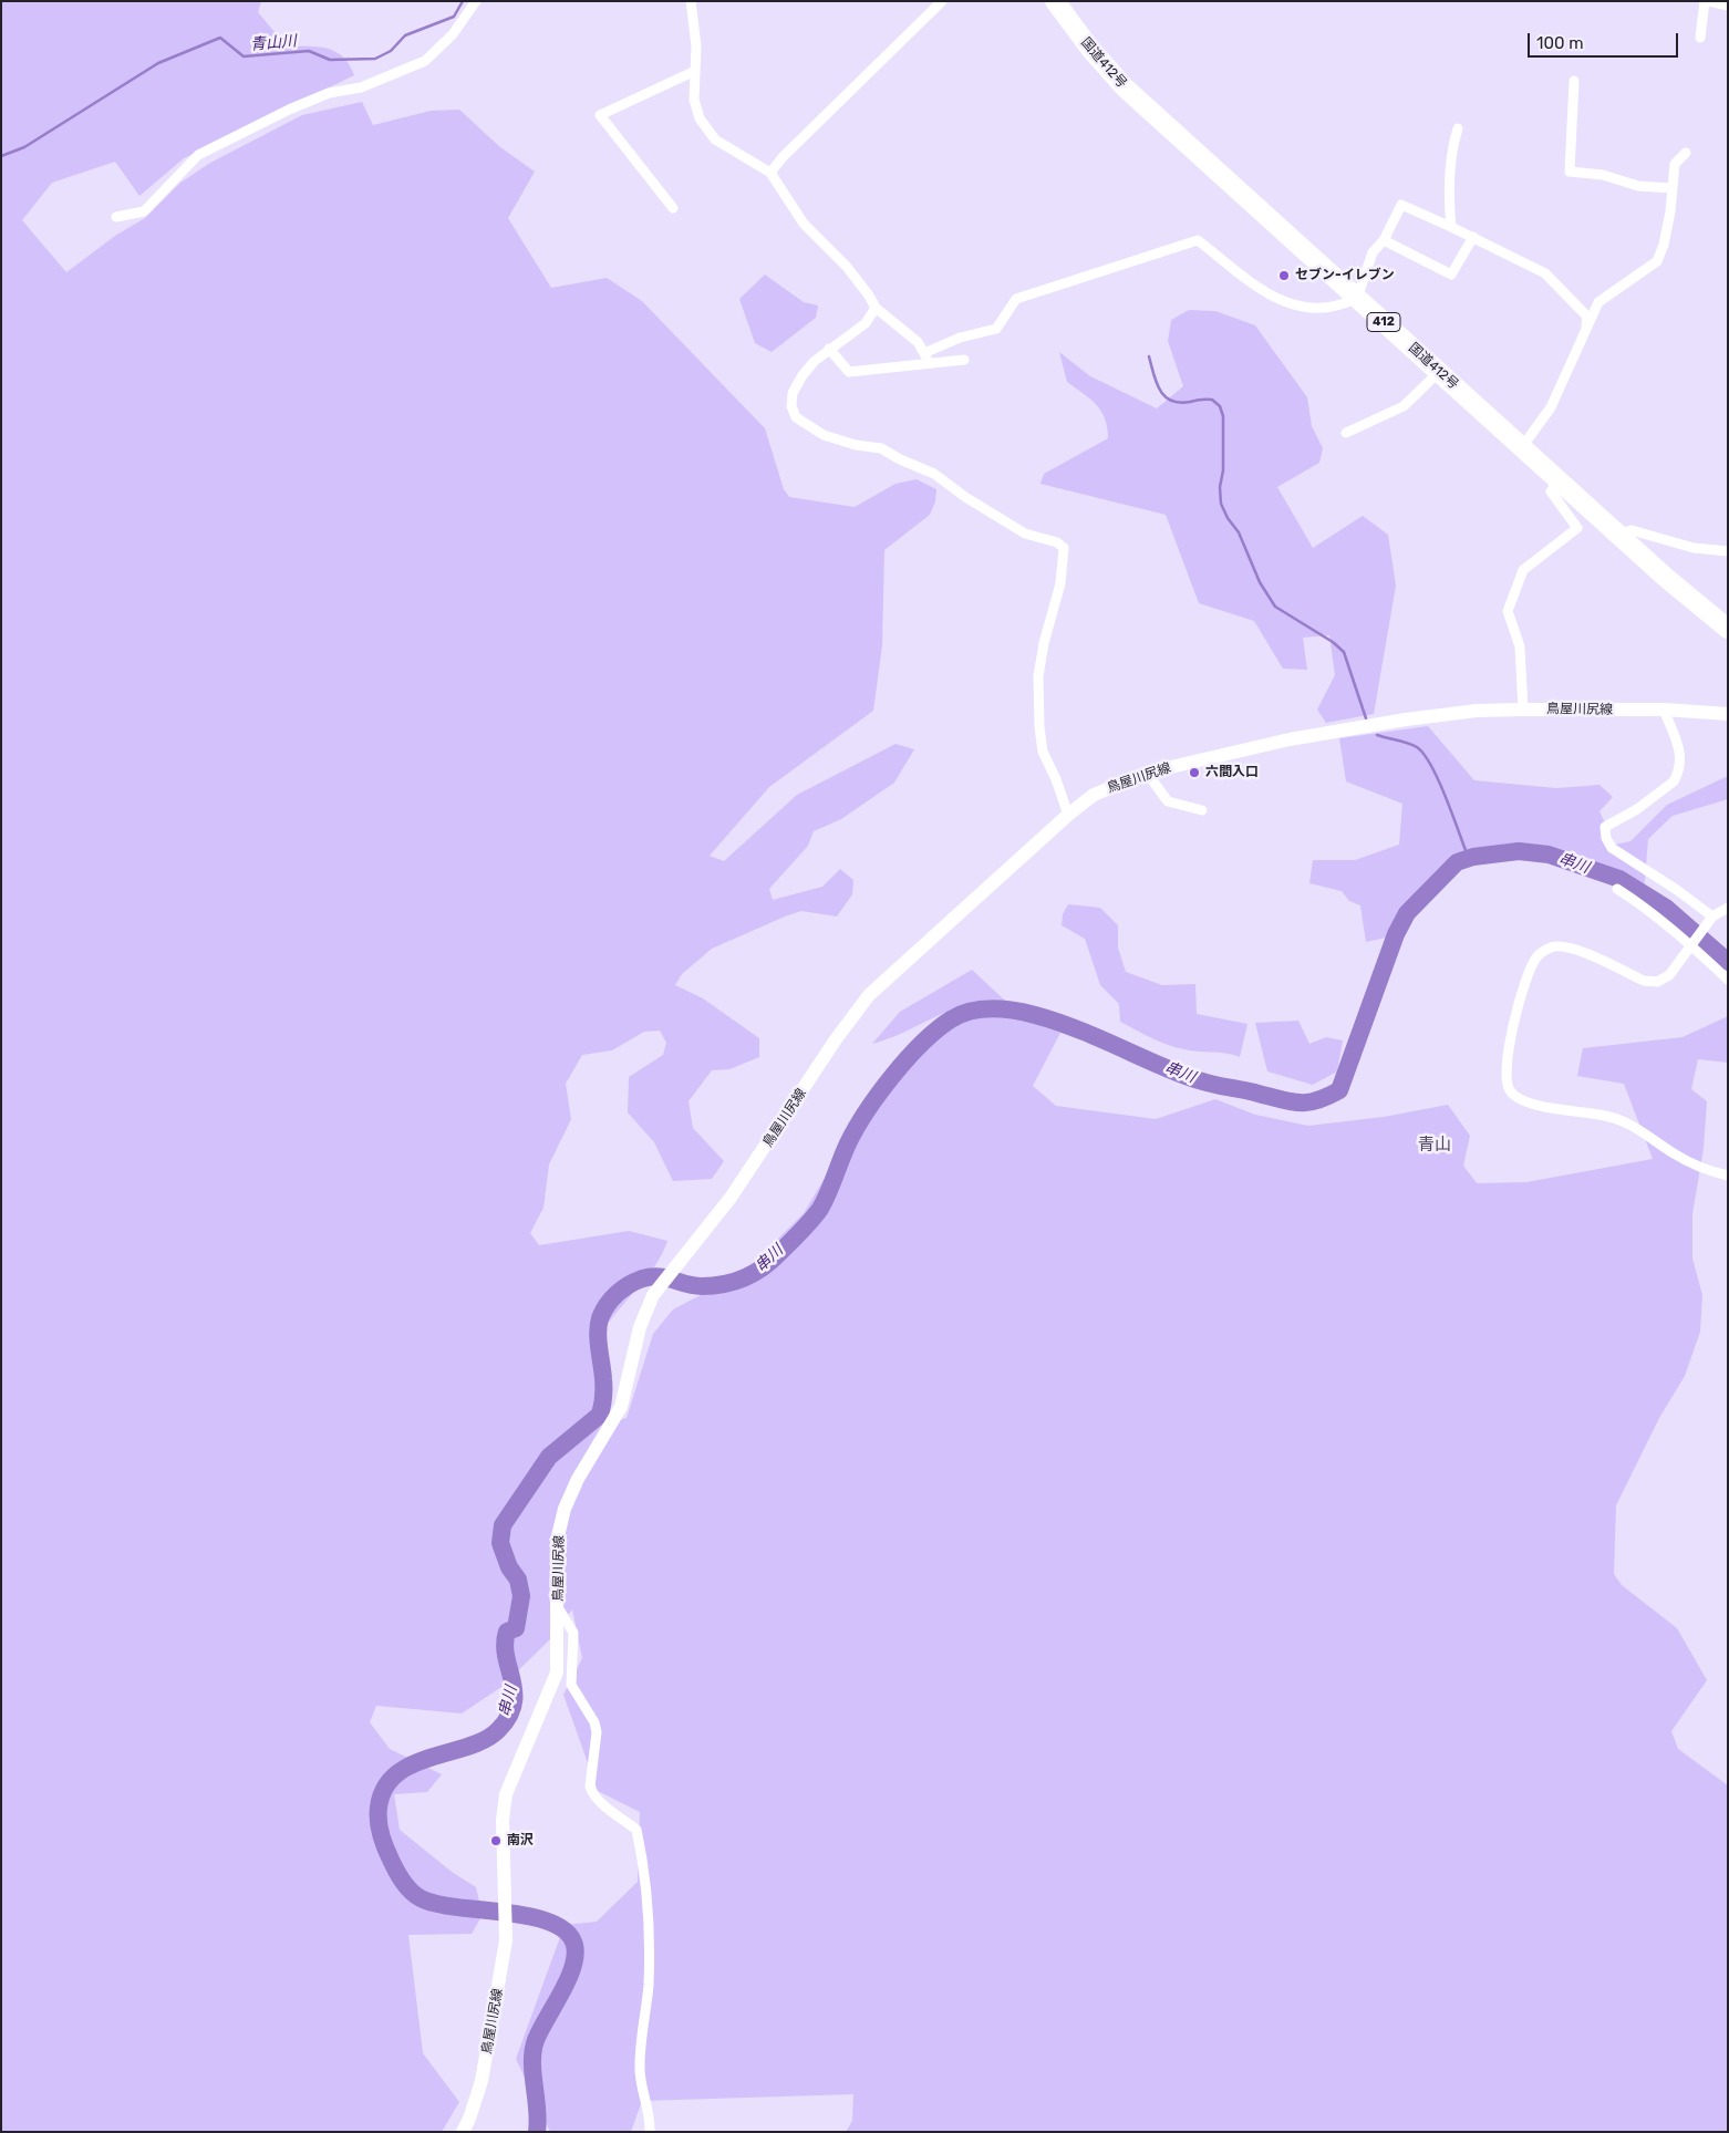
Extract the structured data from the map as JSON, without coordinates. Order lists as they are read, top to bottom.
{
  "streets": {
    "highway": ["国道412号", "412"],
    "main road": ["鳥屋川尻線"]
  },
  "districts": ["青山"],
  "water": ["青山川", "串川"],
  "places": ["セブン-イレブン", "六間入口", "南沢"],
  "scale_bar": "100 m"
}
